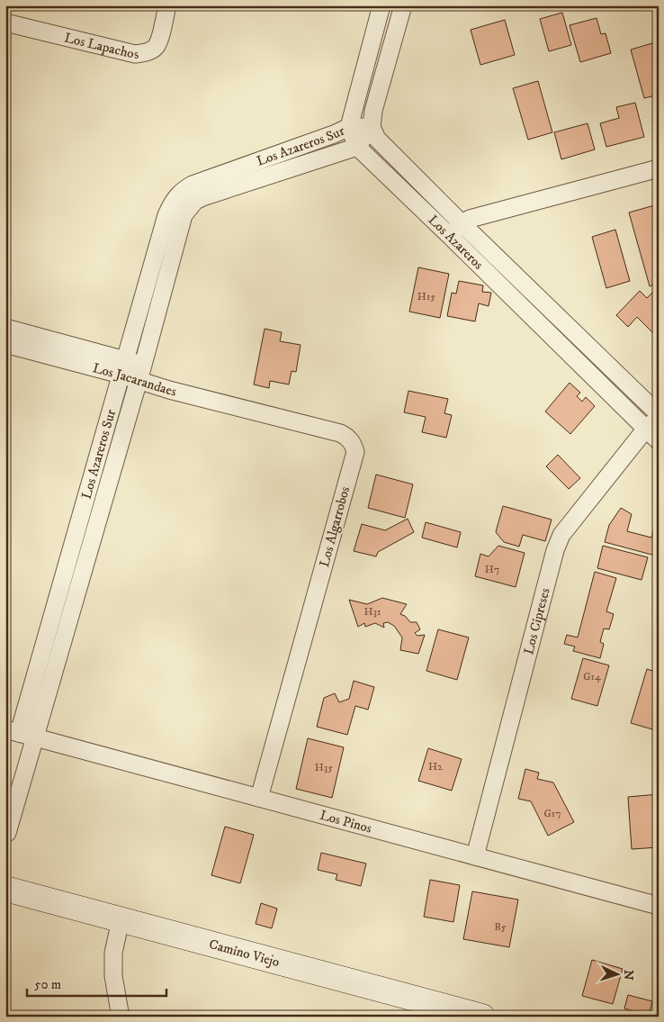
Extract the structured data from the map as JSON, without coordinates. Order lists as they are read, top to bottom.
{
  "streets": {
    "main road": ["Camino Viejo"],
    "street": [
      "Los Lapachos",
      "Los Azareros Sur",
      "Los Azareros",
      "Los Jacarandaes",
      "Los Algarrobos",
      "Los Cipreses",
      "Los Pinos"
    ]
  },
  "crossings": [
    ["Los Azareros Sur", "Los Azareros"],
    ["Los Azareros Sur", "Los Jacarandaes"],
    ["Los Azareros Sur", "Los Pinos"],
    ["Los Azareros", "Los Cipreses"],
    ["Los Jacarandaes", "Los Algarrobos"],
    ["Los Algarrobos", "Los Pinos"],
    ["Los Cipreses", "Los Pinos"]
  ],
  "house_numbers": [
    "H15",
    "H7",
    "H31",
    "G14",
    "H2",
    "H35",
    "G17",
    "B5"
  ],
  "scale_bar": "50 m",
  "north": "right"
}
